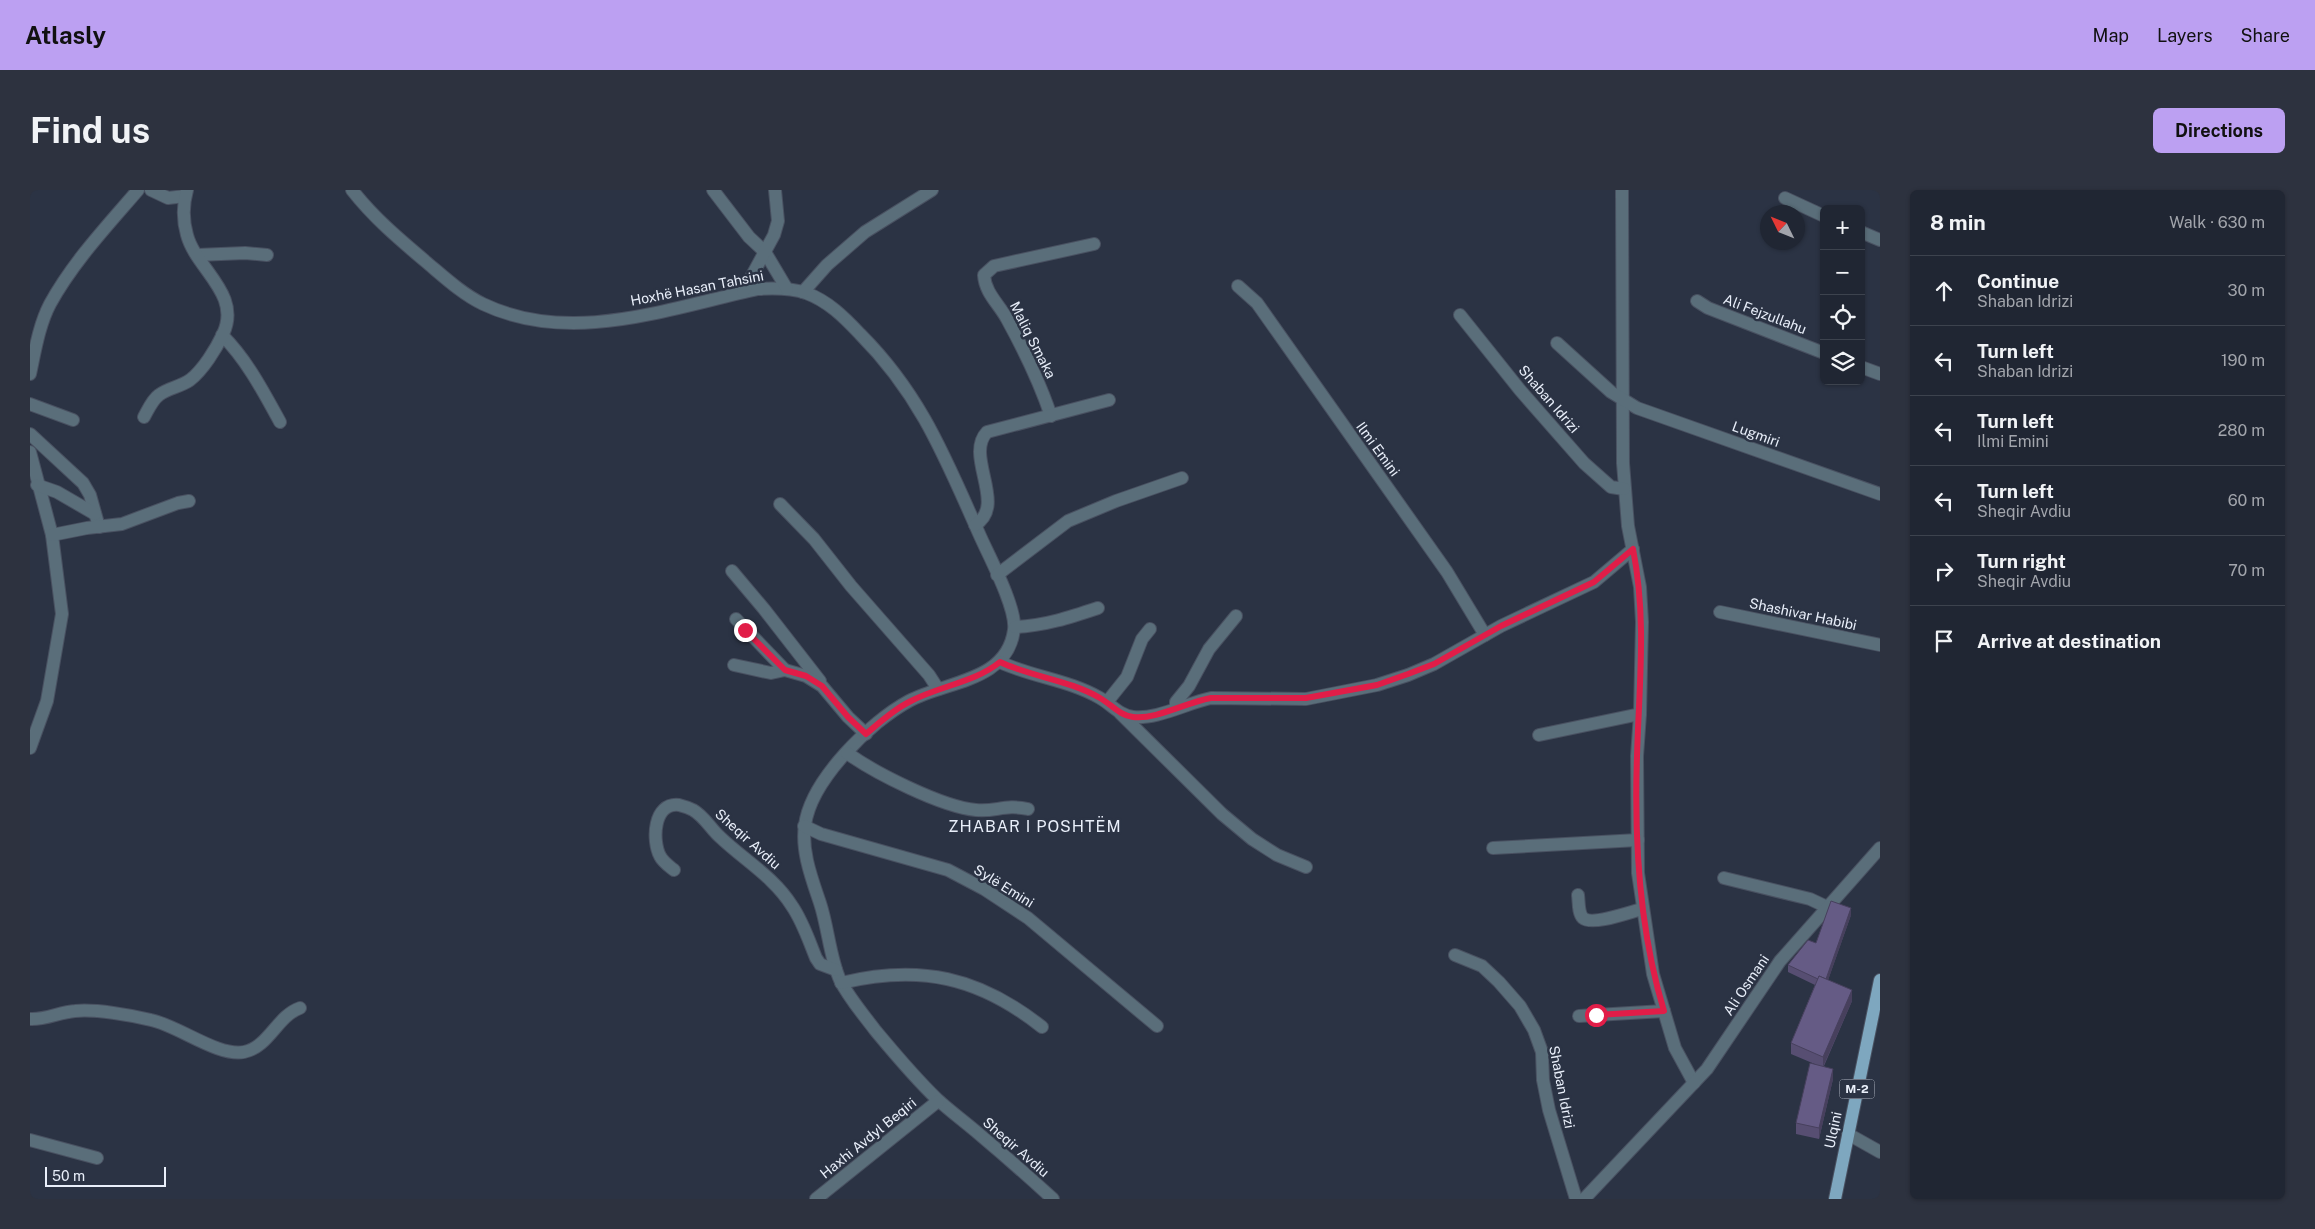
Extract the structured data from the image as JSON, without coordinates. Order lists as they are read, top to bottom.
{
  "streets": {
    "main road": ["M-2", "Ulqini"],
    "street": [
      "Hoxhë Hasan Tahsini",
      "Ali Fejzullahu",
      "Maliq Smaka",
      "Shaban Idrizi",
      "Lugmiri",
      "Ilmi Emini",
      "Shashivar Habibi",
      "Sheqir Avdiu",
      "Sylë Emini",
      "Ali Osmani",
      "Haxhi Avdyl Beqiri"
    ]
  },
  "crossings": [
    ["Sheqir Avdiu", "Sylë Emini"],
    ["Sheqir Avdiu", "Haxhi Avdyl Beqiri"]
  ],
  "districts": ["ZHABAR I POSHTËM"],
  "scale_bar": "50 m",
  "north": "top left",
  "page": {
    "header": "Atlasly",
    "nav": ["Map", "Layers", "Share"],
    "buttons": "Directions",
    "title": "Find us",
    "heading": ["8 min", "Walk · 630 m"],
    "map_buttons": ["+", "−"],
    "list": [
      ["Continue", "Shaban Idrizi", "30 m"],
      ["Turn left", "Shaban Idrizi", "190 m"],
      ["Turn left", "Ilmi Emini", "280 m"],
      ["Turn left", "Sheqir Avdiu", "60 m"],
      ["Turn right", "Sheqir Avdiu", "70 m"],
      "Arrive at destination"
    ],
    "scale": "50 m"
  }
}
